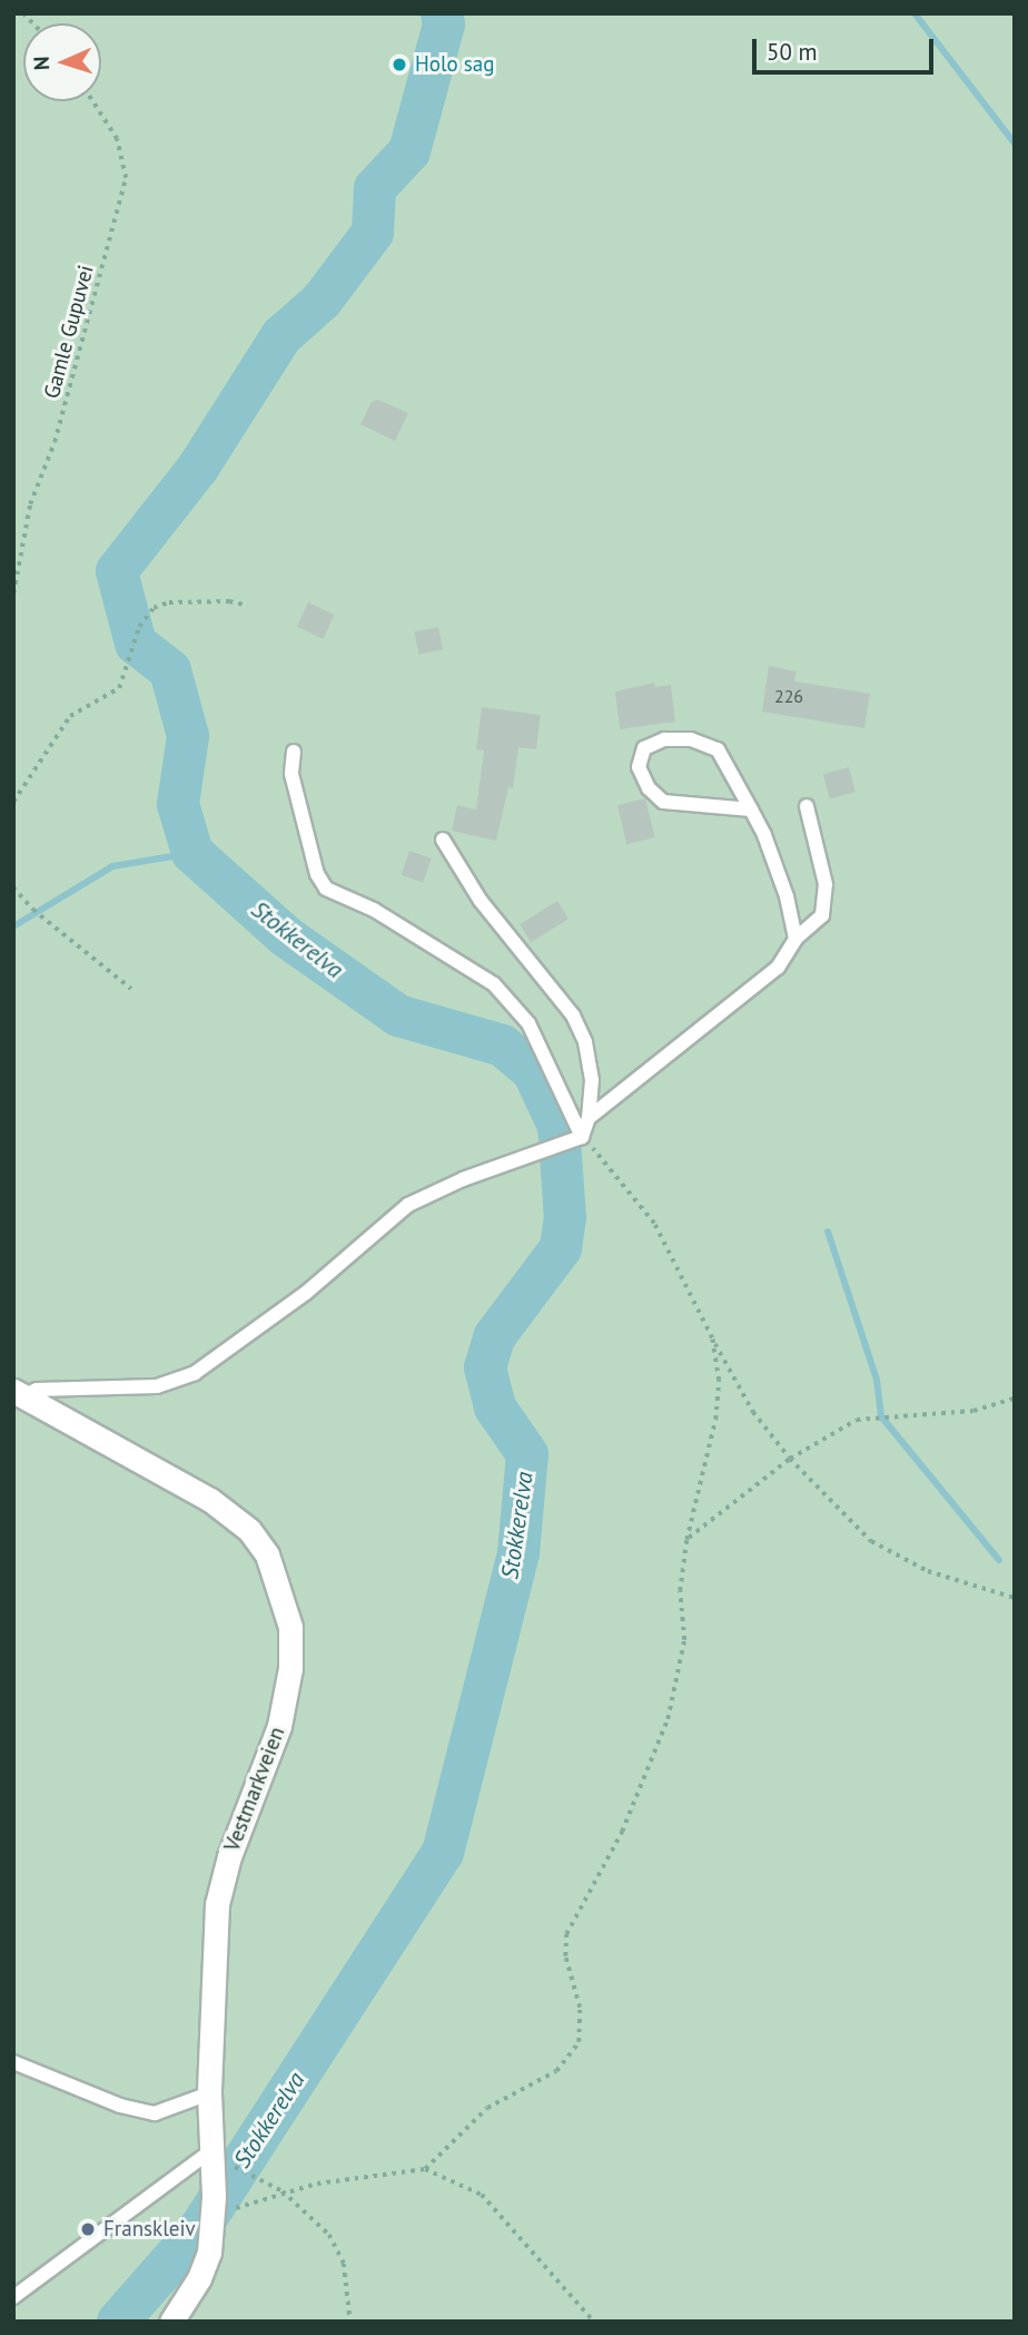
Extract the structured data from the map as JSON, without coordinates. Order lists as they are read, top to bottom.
{
  "streets": {
    "street": ["Vestmarkveien"],
    "path": ["Gamle Gupuvei"]
  },
  "water": ["Stokkerelva"],
  "places": ["Holo sag", "Franskleiv"],
  "house_numbers": ["226"],
  "scale_bar": "50 m",
  "north": "left"
}
